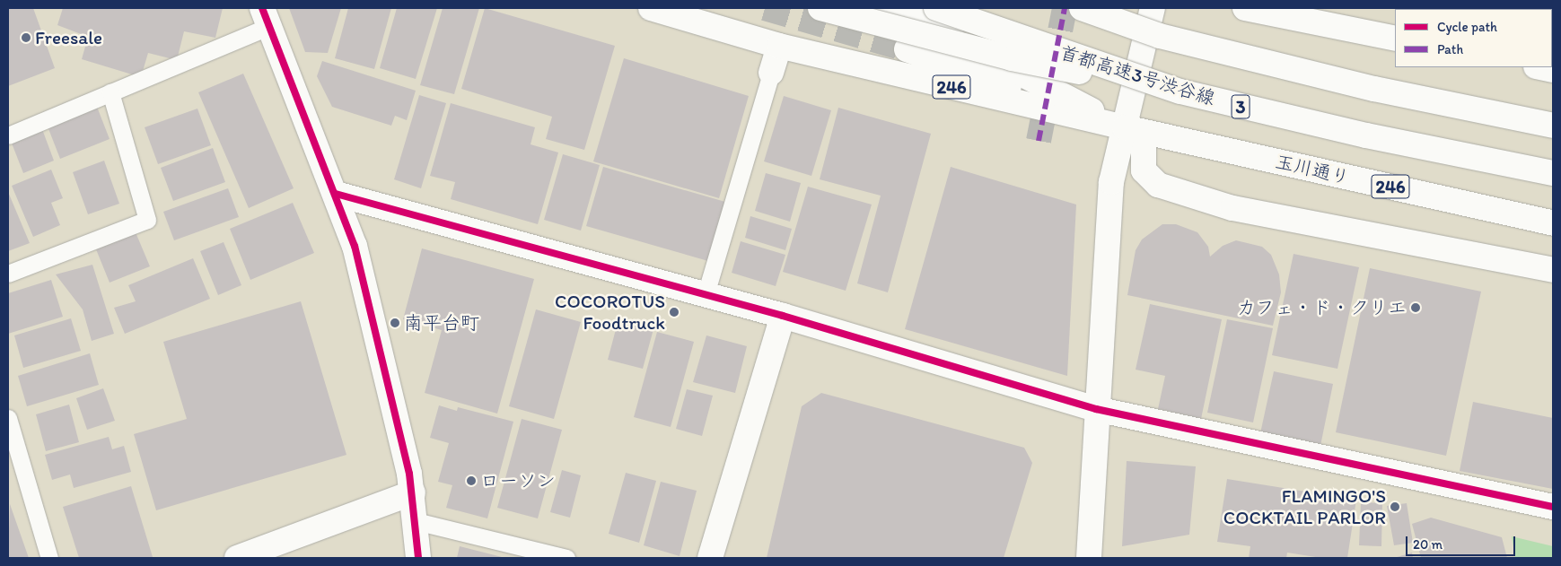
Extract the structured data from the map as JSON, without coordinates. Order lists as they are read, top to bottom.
{
  "streets": {
    "main road": [
      "首都高速3号渋谷線",
      "246",
      "3",
      "玉川通り"
    ]
  },
  "crossings": [
    ["246", "玉川通り"]
  ],
  "places": [
    "Freesale",
    "カフェ・ド・クリエ",
    "COCOROTUS Foodtruck",
    "南平台町",
    "ローソン",
    "FLAMINGO'S COCKTAIL PARLOR"
  ],
  "legend": ["Cycle path", "Path"],
  "scale_bar": "20 m"
}
